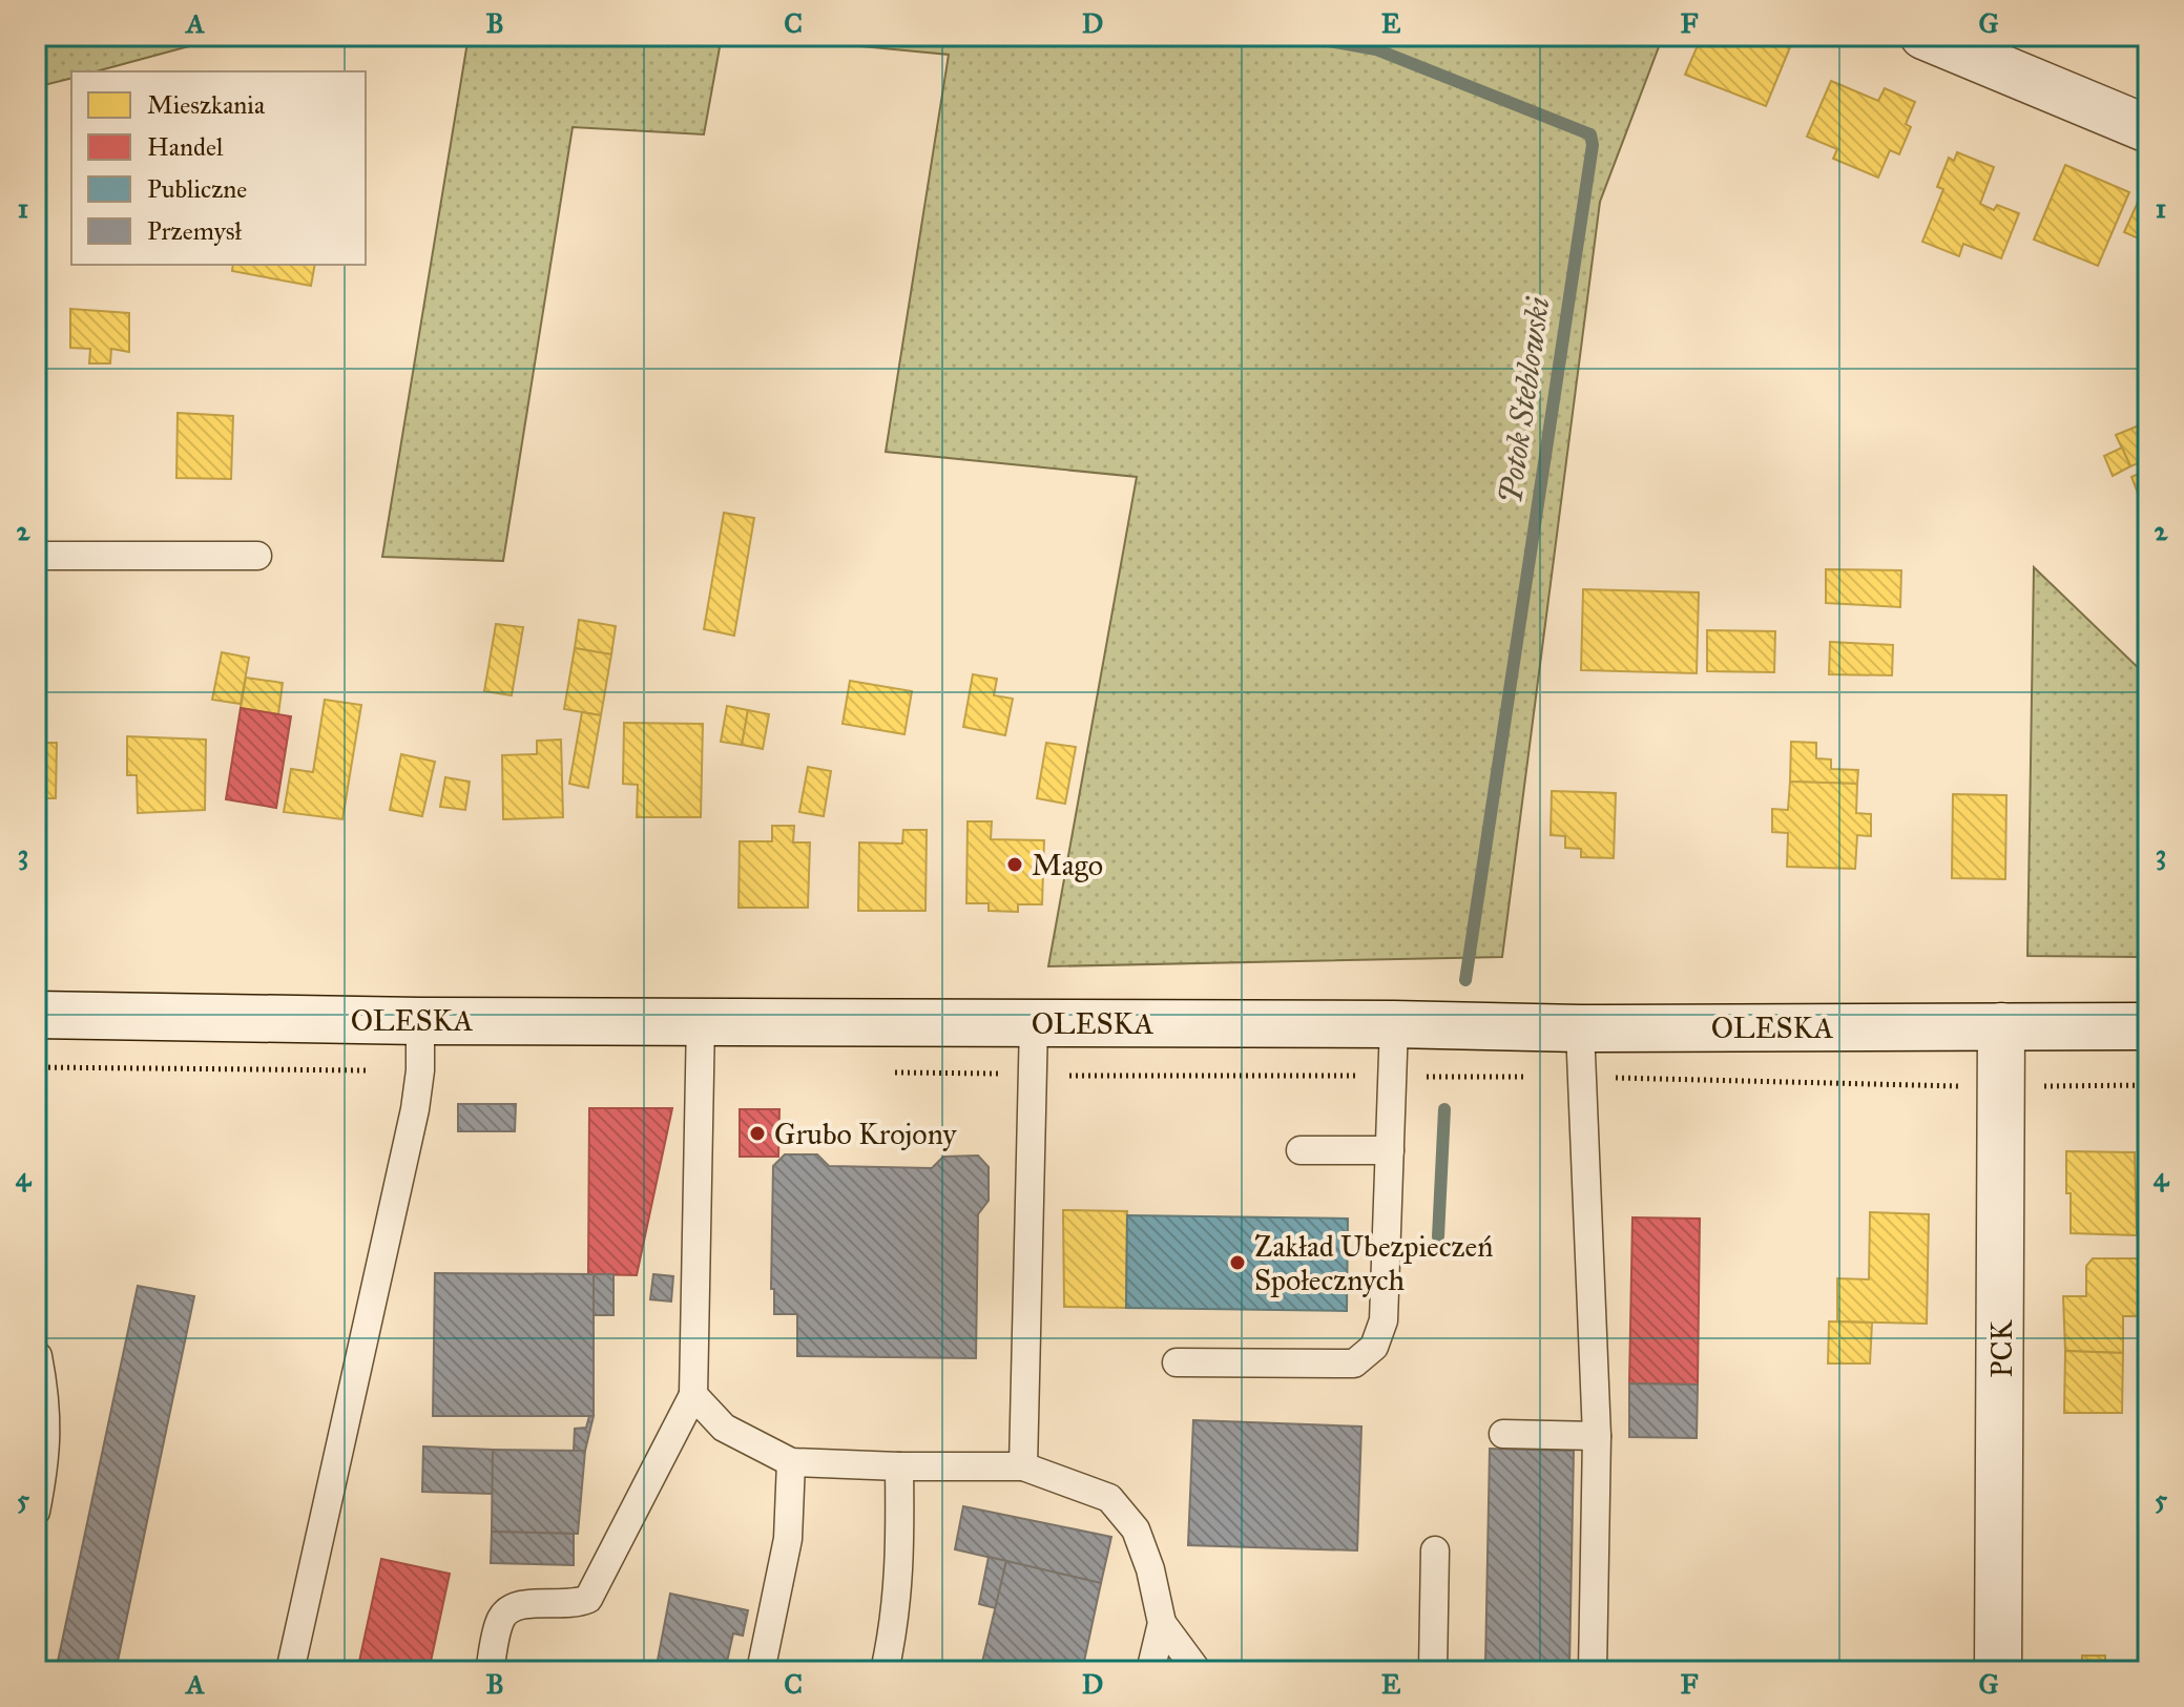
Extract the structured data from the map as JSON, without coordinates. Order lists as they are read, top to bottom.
{
  "streets": {
    "street": ["OLESKA", "PCK"]
  },
  "crossings": [
    ["OLESKA", "PCK"]
  ],
  "water": ["Potok Steblowski"],
  "places": ["Mago", "Grubo Krojony", "Zakład Ubezpieczeń Społecznych"],
  "legend": [
    "Mieszkania",
    "Handel",
    "Publiczne",
    "Przemysł"
  ],
  "grid": {
    "columns": [
      "A",
      "B",
      "C",
      "D",
      "E",
      "F",
      "G"
    ],
    "rows": [
      "1",
      "2",
      "3",
      "4",
      "5"
    ]
  }
}
